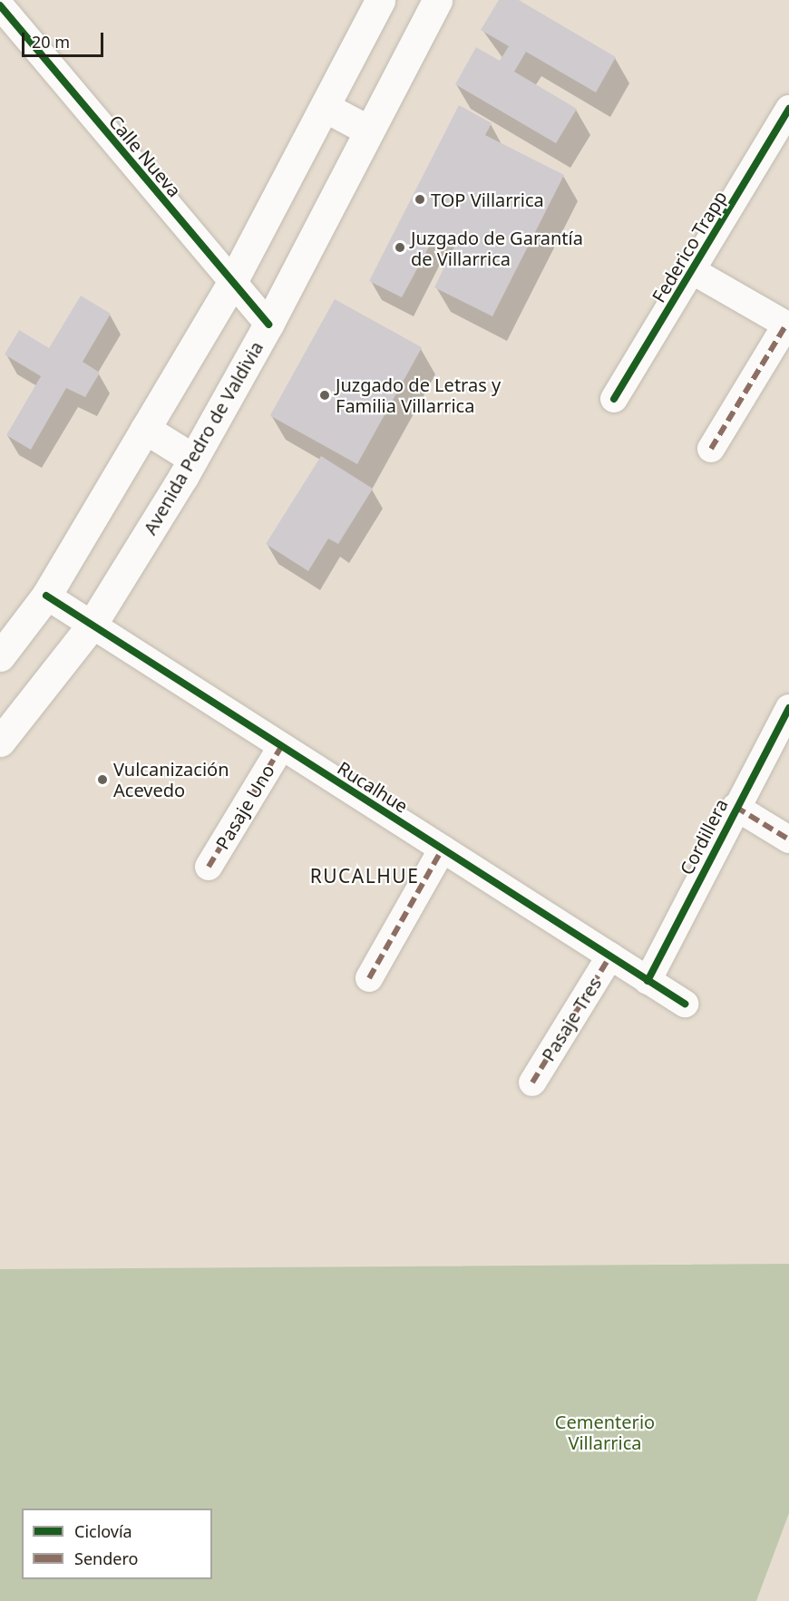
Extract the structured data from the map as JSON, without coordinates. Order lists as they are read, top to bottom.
{
  "streets": {
    "main road": ["Avenida Pedro de Valdivia"],
    "street": [
      "Calle Nueva",
      "Federico Trapp",
      "Rucalhue",
      "Pasaje Uno",
      "Cordillera",
      "Pasaje Tres"
    ]
  },
  "crossings": [
    ["Calle Nueva", "Avenida Pedro de Valdivia"],
    ["Avenida Pedro de Valdivia", "Rucalhue"],
    ["Rucalhue", "Pasaje Uno"],
    ["Rucalhue", "Cordillera"],
    ["Rucalhue", "Pasaje Tres"]
  ],
  "districts": ["RUCALHUE"],
  "parks": ["Cementerio Villarrica"],
  "places": [
    "TOP Villarrica",
    "Juzgado de Garantía de Villarrica",
    "Juzgado de Letras y Familia Villarrica",
    "Vulcanización Acevedo"
  ],
  "legend": ["Ciclovía", "Sendero"],
  "scale_bar": "20 m"
}
